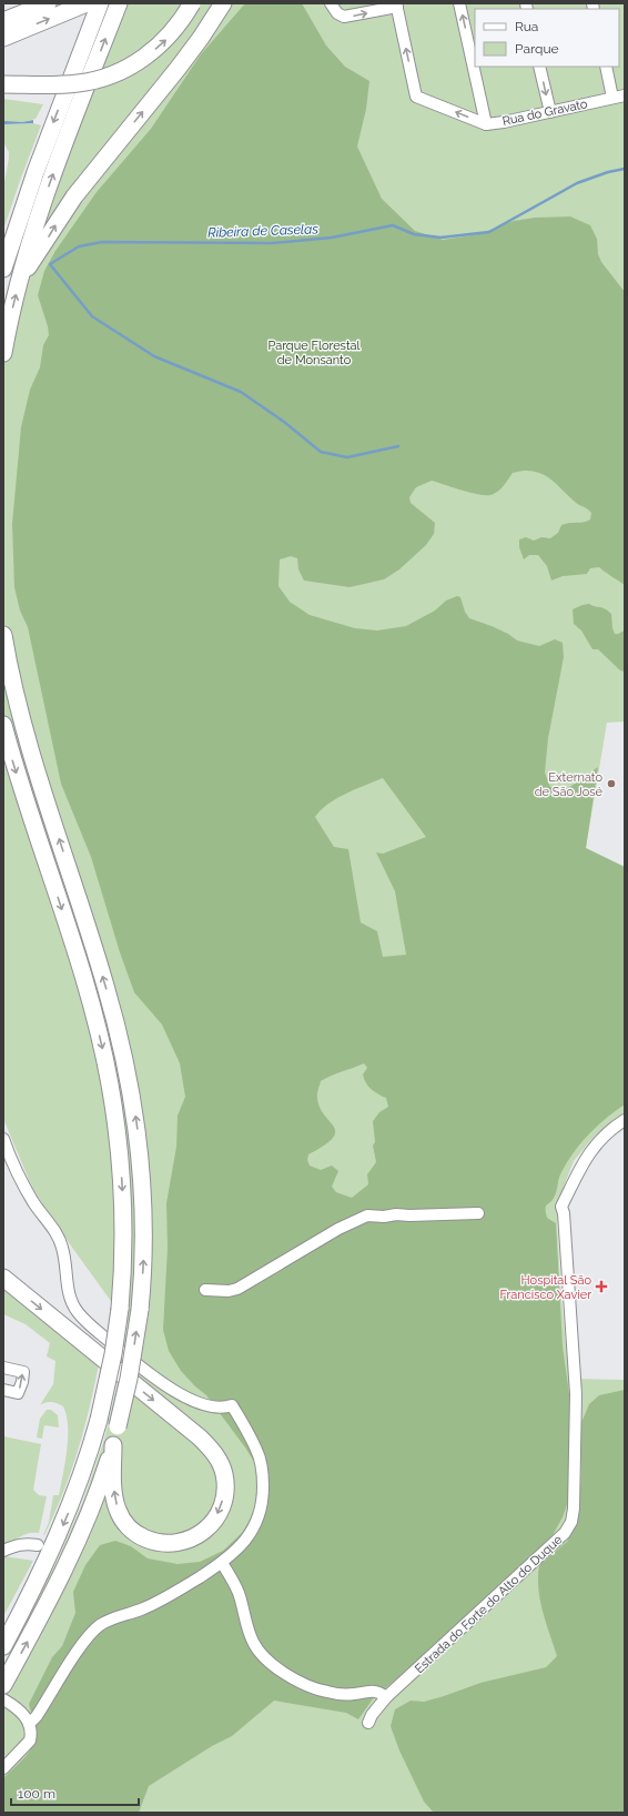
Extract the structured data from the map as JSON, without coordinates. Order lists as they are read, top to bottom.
{
  "streets": {
    "street": ["Rua do Gravato", "Estrada do Forte do Alto do Duque"]
  },
  "water": ["Ribeira de Caselas"],
  "parks": ["Parque Florestal de Monsanto"],
  "places": {
    "other": ["Externato de São José"],
    "health": ["Hospital São Francisco Xavier"]
  },
  "legend": ["Rua", "Parque"],
  "scale_bar": "100 m"
}
